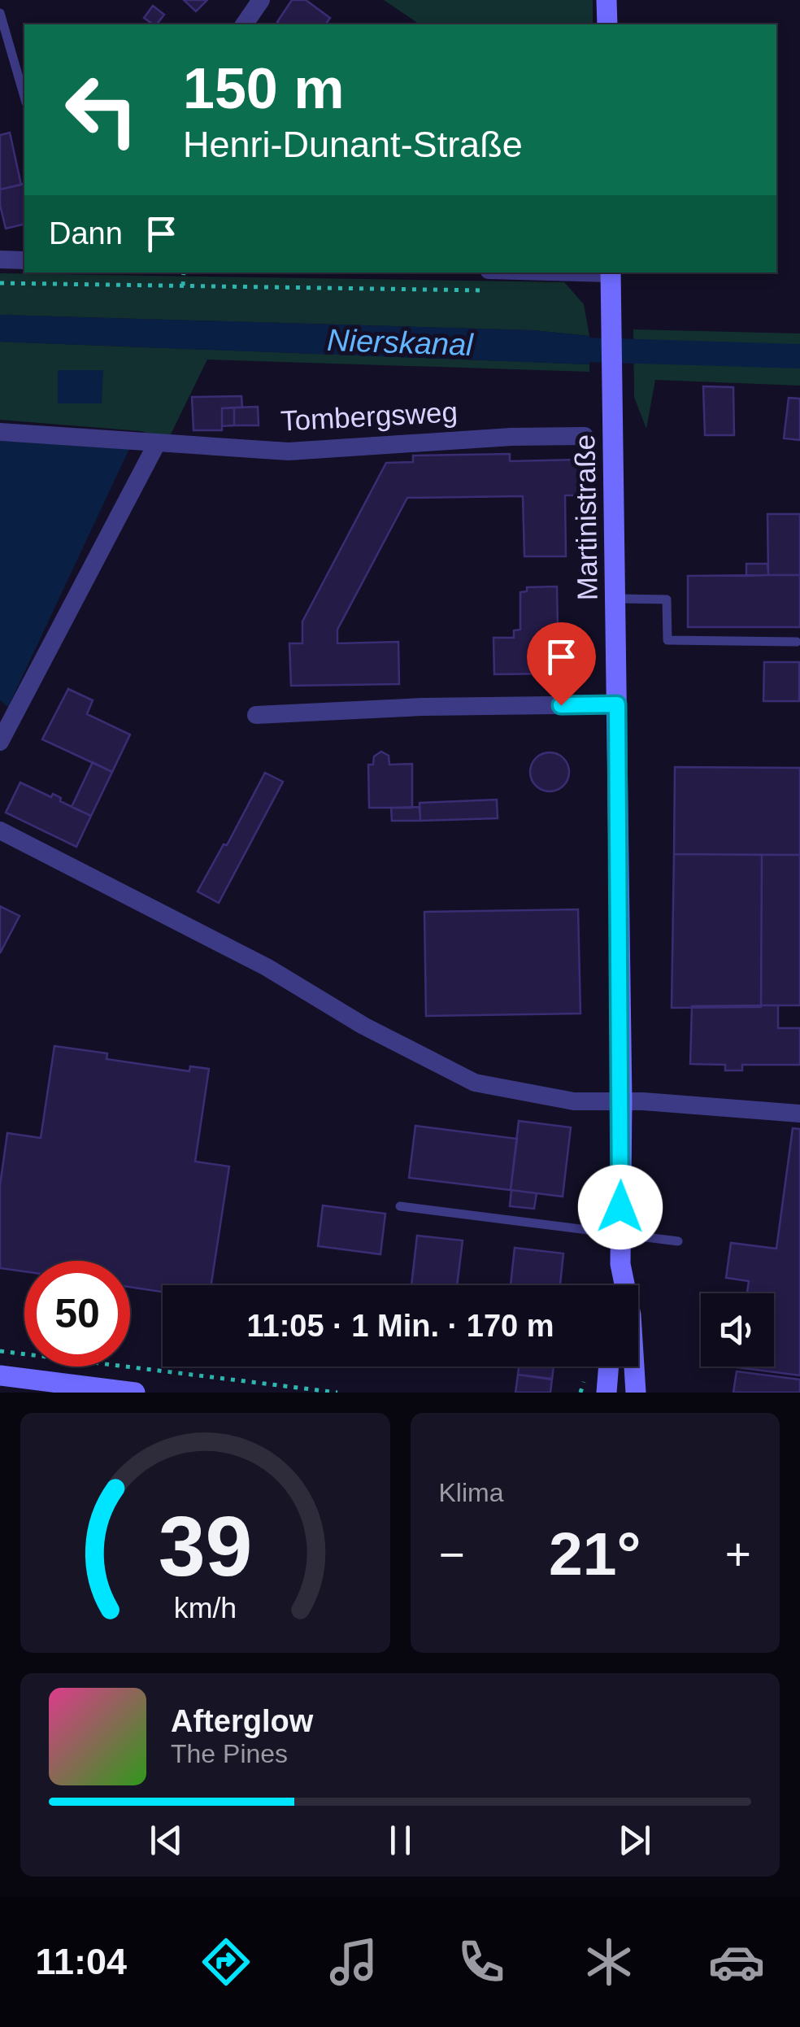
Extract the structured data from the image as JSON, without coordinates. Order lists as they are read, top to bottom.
{
  "streets": {
    "main road": ["Martinistraße"],
    "street": ["Tombergsweg"]
  },
  "water": ["Nierskanal"],
  "page": {
    "turn": ["150 m", "Henri-Dunant-Straße"],
    "then": "Dann",
    "limit": "50",
    "trip": "11:05 · 1 Min. · 170 m",
    "tile": "Klima",
    "heat": ["−", "21°", "+"],
    "song": ["Afterglow", "The Pines"],
    "tabs": "11:04",
    "gauge": ["39", "km/h"]
  }
}
